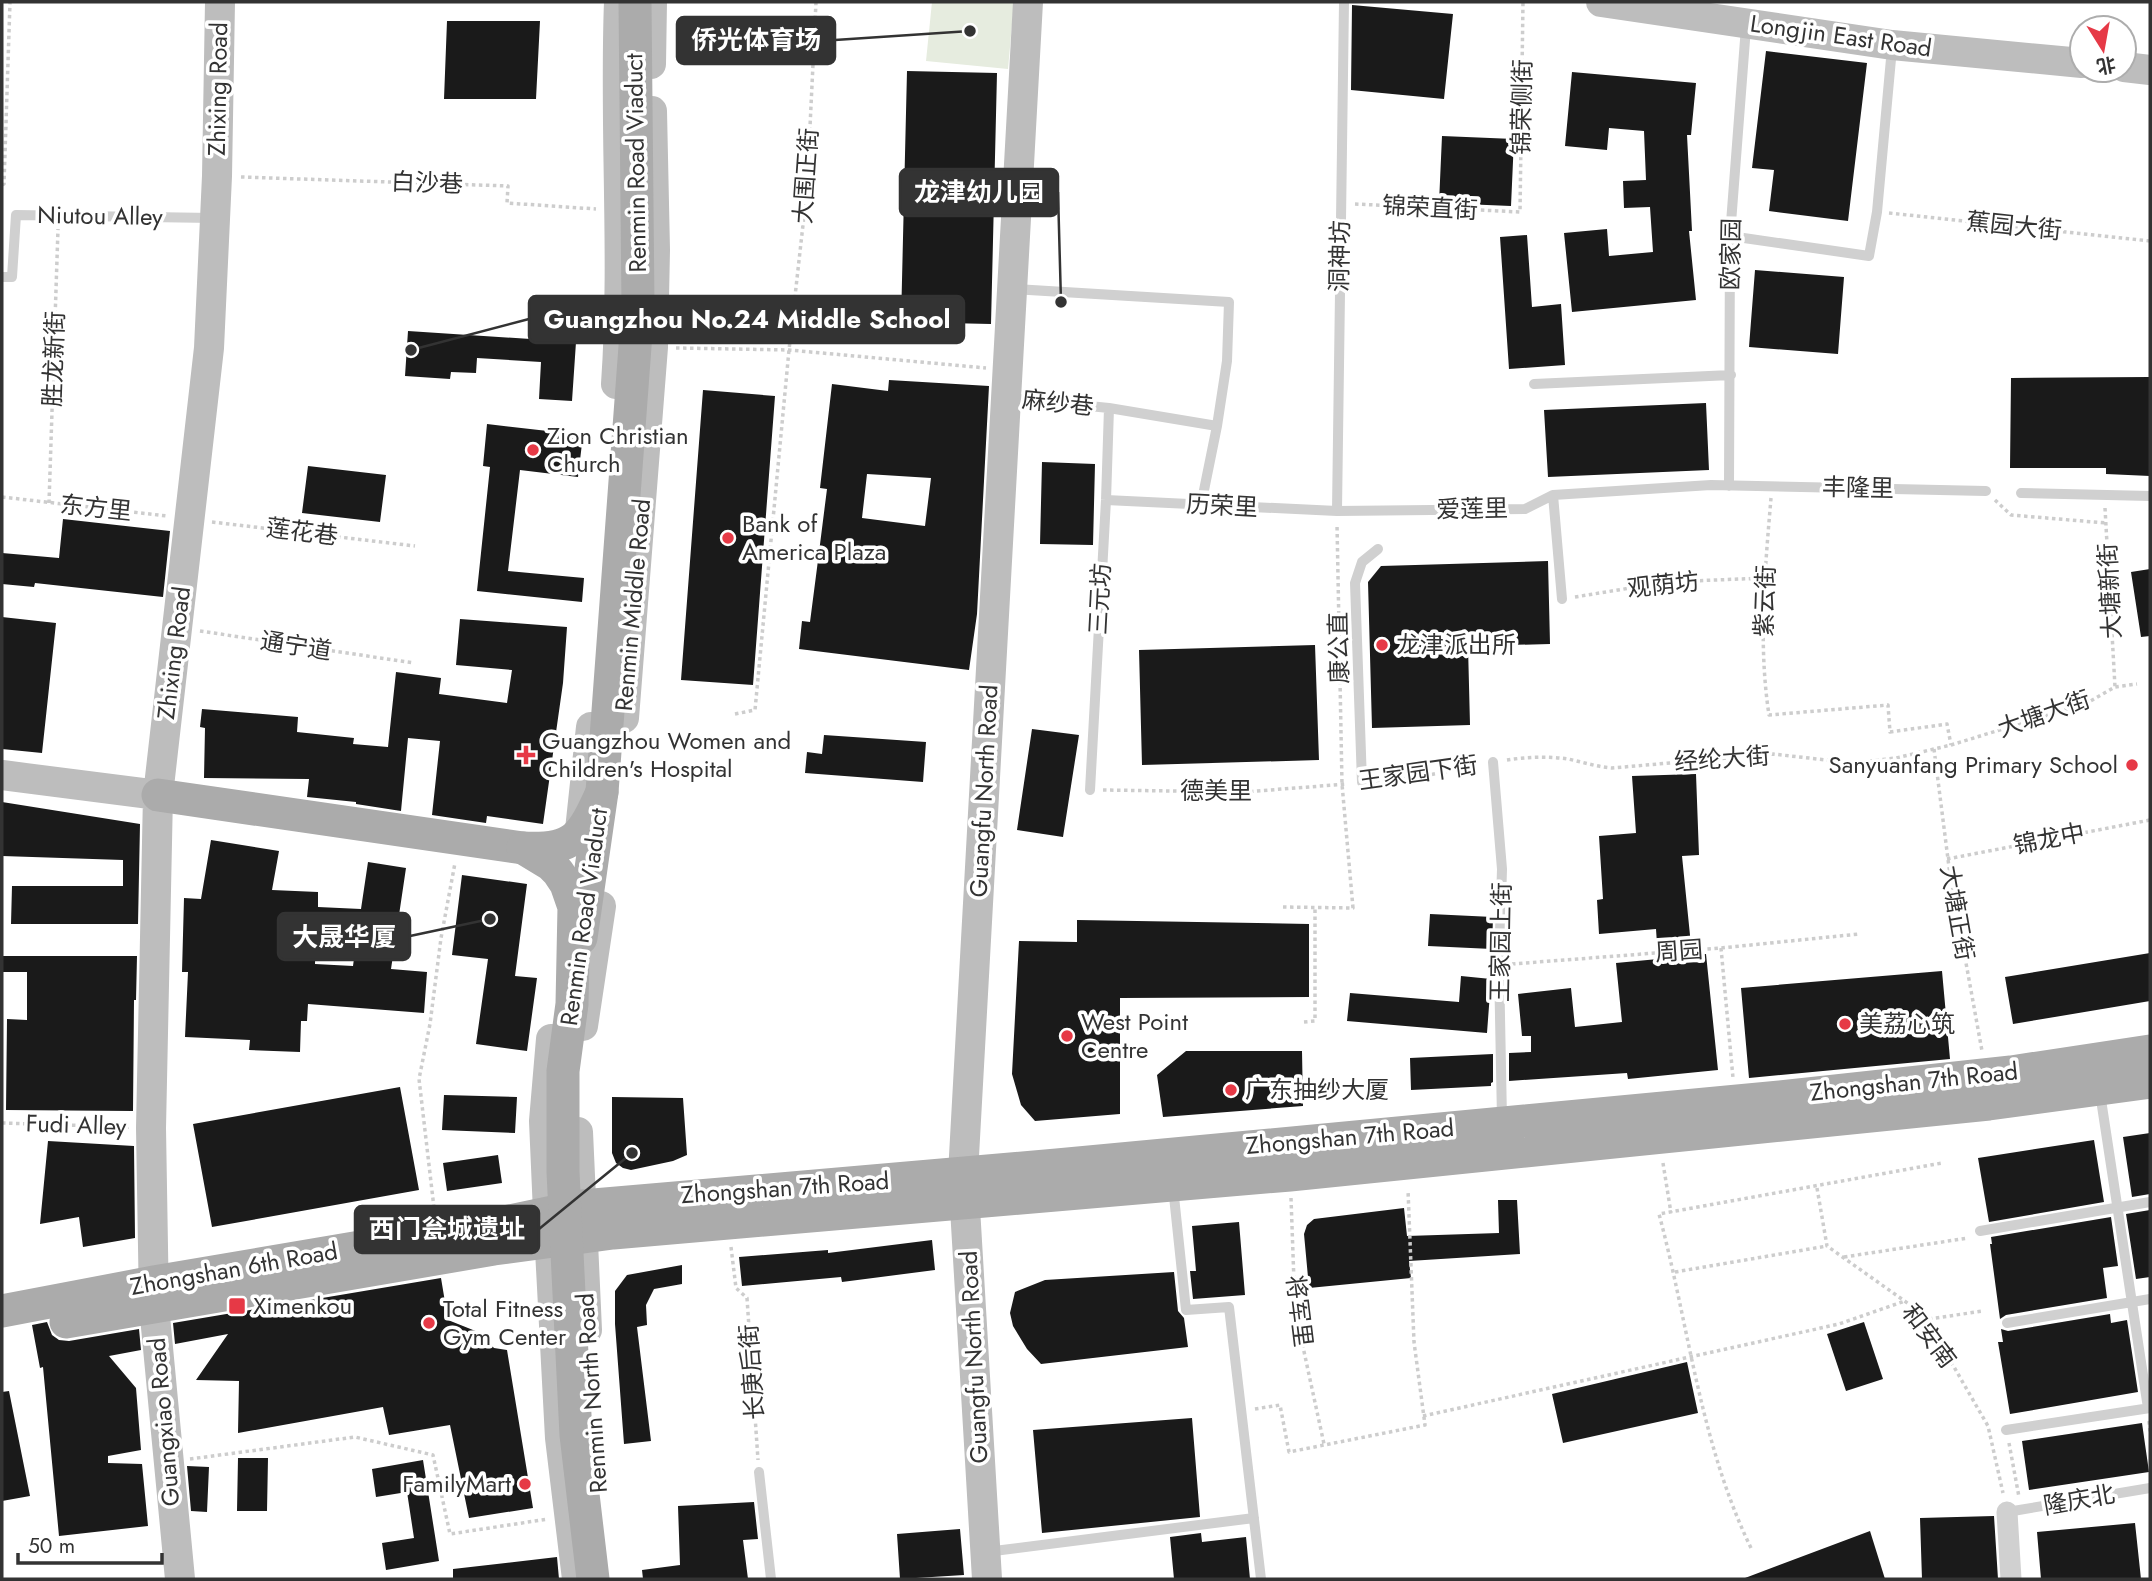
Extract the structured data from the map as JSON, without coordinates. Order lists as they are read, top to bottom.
{
  "streets": {
    "main road": [
      "Longjin East Road",
      "Zhixing Road",
      "Renmin Road Viaduct",
      "Renmin Middle Road",
      "Guangfu North Road",
      "Zhongshan 7th Road",
      "Zhongshan 6th Road",
      "Renmin North Road",
      "Guangxiao Road"
    ],
    "lane": [
      "Niutou Alley",
      "欧家园",
      "洞神坊",
      "麻纱巷",
      "丰隆里",
      "历荣里",
      "爱莲里",
      "三元坊",
      "王家园上街",
      "隆庆北"
    ],
    "path": [
      "锦荣侧街",
      "大围正街",
      "白沙巷",
      "锦荣直街",
      "蕉园大街",
      "胜龙新街",
      "东方里",
      "莲花巷",
      "观荫坊",
      "大塘新街",
      "紫云街",
      "通宁道",
      "康公直",
      "大塘大街",
      "经纶大街",
      "王家园下街",
      "德美里",
      "锦龙中",
      "大塘正街",
      "周园",
      "Fudi Alley",
      "将军里",
      "和安南",
      "长庚后街"
    ]
  },
  "crossings": [
    ["Longjin East Road", "欧家园"],
    ["Zhixing Road", "白沙巷"],
    ["Zhixing Road", "Niutou Alley"],
    ["Zhixing Road", "东方里"],
    ["Zhixing Road", "莲花巷"],
    ["Zhixing Road", "通宁道"],
    ["Zhixing Road", "Fudi Alley"],
    ["Zhixing Road", "Zhongshan 6th Road"],
    ["Zhixing Road", "Guangxiao Road"],
    ["锦荣侧街", "锦荣直街"],
    ["白沙巷", "Renmin Middle Road"],
    ["锦荣直街", "洞神坊"],
    ["Niutou Alley", "胜龙新街"],
    ["欧家园", "丰隆里"],
    ["欧家园", "爱莲里"],
    ["洞神坊", "历荣里"],
    ["洞神坊", "爱莲里"],
    ["洞神坊", "康公直"],
    ["胜龙新街", "东方里"],
    ["麻纱巷", "三元坊"],
    ["麻纱巷", "Guangfu North Road"],
    ["丰隆里", "爱莲里"],
    ["丰隆里", "紫云街"],
    ["历荣里", "爱莲里"],
    ["历荣里", "三元坊"],
    ["历荣里", "康公直"],
    ["东方里", "莲花巷"],
    ["爱莲里", "康公直"],
    ["观荫坊", "紫云街"],
    ["大塘新街", "大塘大街"],
    ["三元坊", "德美里"],
    ["紫云街", "大塘大街"],
    ["紫云街", "经纶大街"],
    ["Renmin Middle Road", "Zhongshan 7th Road"],
    ["Renmin Middle Road", "Zhongshan 6th Road"],
    ["Renmin Middle Road", "Renmin North Road"],
    ["康公直", "王家园下街"],
    ["康公直", "德美里"],
    ["大塘大街", "经纶大街"],
    ["经纶大街", "王家园下街"],
    ["经纶大街", "大塘正街"],
    ["经纶大街", "王家园上街"],
    ["王家园下街", "德美里"],
    ["王家园下街", "王家园上街"],
    ["Guangfu North Road", "Zhongshan 7th Road"],
    ["锦龙中", "大塘正街"],
    ["大塘正街", "Zhongshan 7th Road"],
    ["王家园上街", "周园"],
    ["王家园上街", "Zhongshan 7th Road"],
    ["Zhongshan 7th Road", "Zhongshan 6th Road"],
    ["Zhongshan 7th Road", "将军里"],
    ["Zhongshan 7th Road", "Renmin North Road"],
    ["Zhongshan 6th Road", "Renmin North Road"],
    ["Zhongshan 6th Road", "Guangxiao Road"],
    ["和安南", "隆庆北"]
  ],
  "places": {
    "other": [
      "侨光体育场",
      "龙津幼儿园",
      "Guangzhou No.24 Middle School",
      "Zion Christian Church",
      "Bank of America Plaza",
      "龙津派出所",
      "Sanyuanfang Primary School",
      "大晟华厦",
      "美荔心筑",
      "West Point Centre",
      "广东抽纱大厦",
      "西门瓮城遗址",
      "Total Fitness Gym Center",
      "FamilyMart"
    ],
    "health": ["Guangzhou Women and Children's Hospital"],
    "transit": ["Ximenkou"]
  },
  "scale_bar": "50 m",
  "north": "bottom"
}
